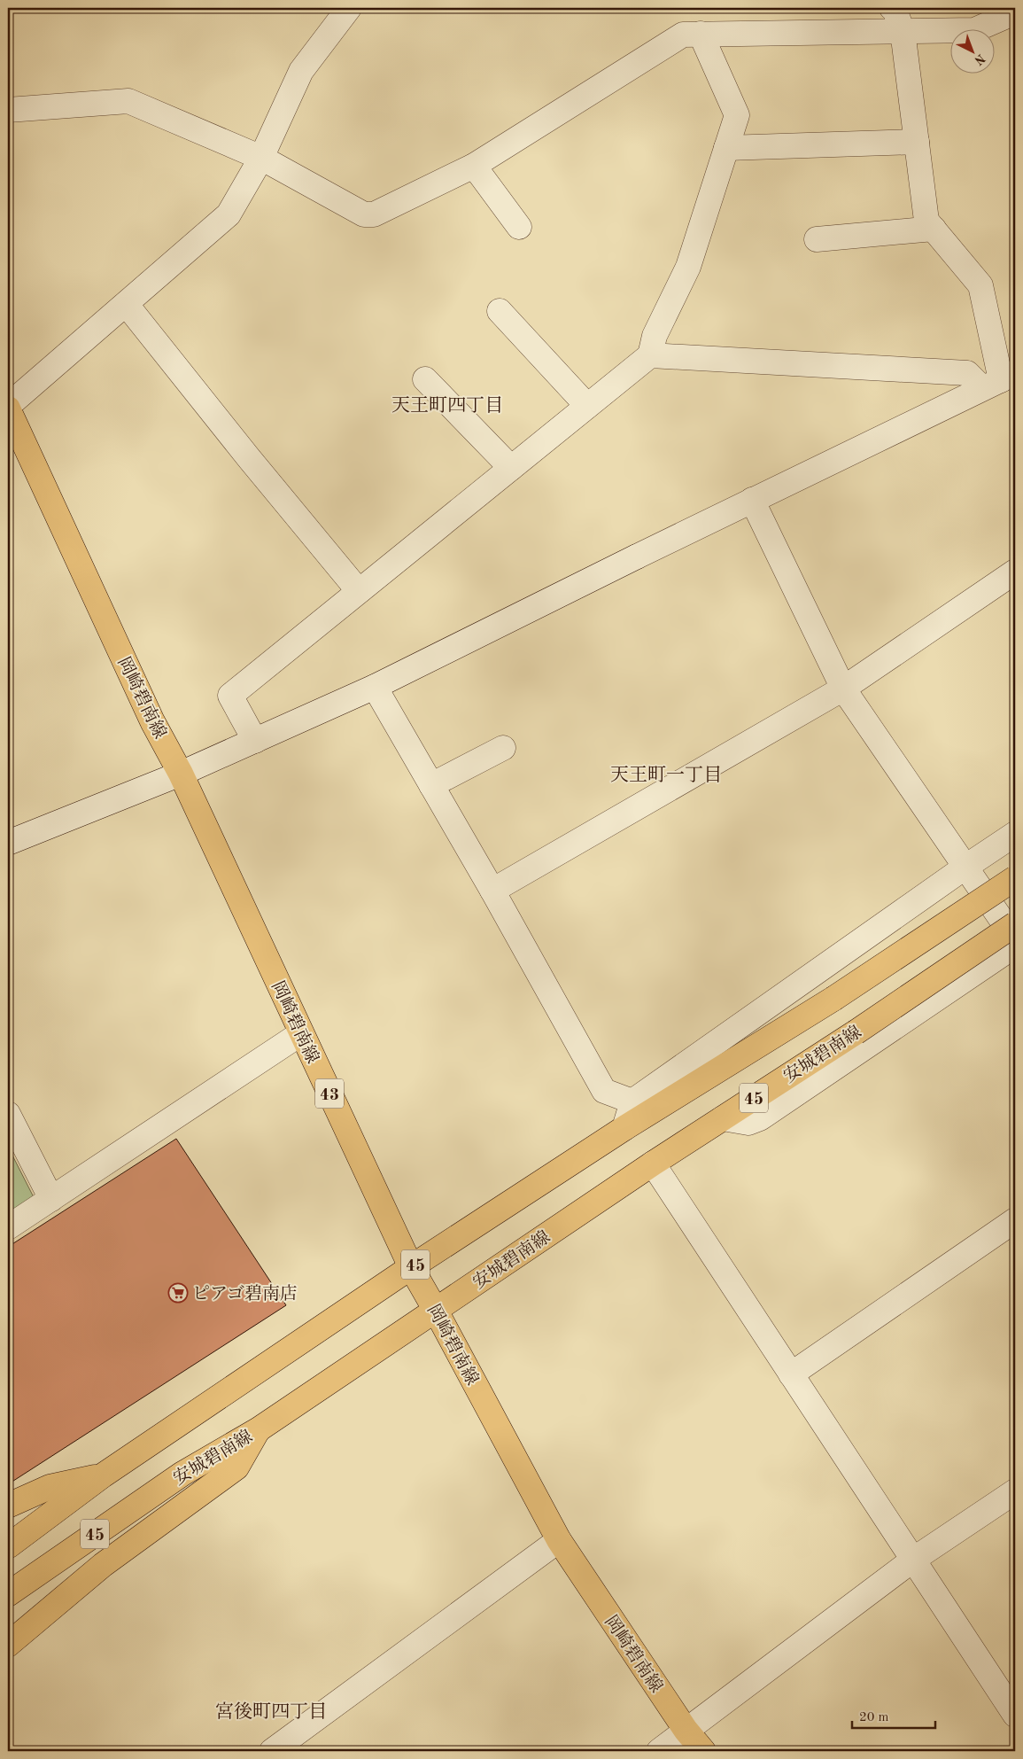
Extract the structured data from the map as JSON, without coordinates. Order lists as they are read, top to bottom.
{
  "streets": {
    "main road": [
      "岡崎碧南線",
      "安城碧南線",
      "43",
      "45"
    ]
  },
  "crossings": [
    ["岡崎碧南線", "安城碧南線"],
    ["岡崎碧南線", "45"]
  ],
  "districts": ["天王町四丁目", "天王町一丁目", "宮後町四丁目"],
  "places": {
    "supermarket": ["ピアゴ碧南店"]
  },
  "scale_bar": "20 m",
  "north": "bottom right"
}
